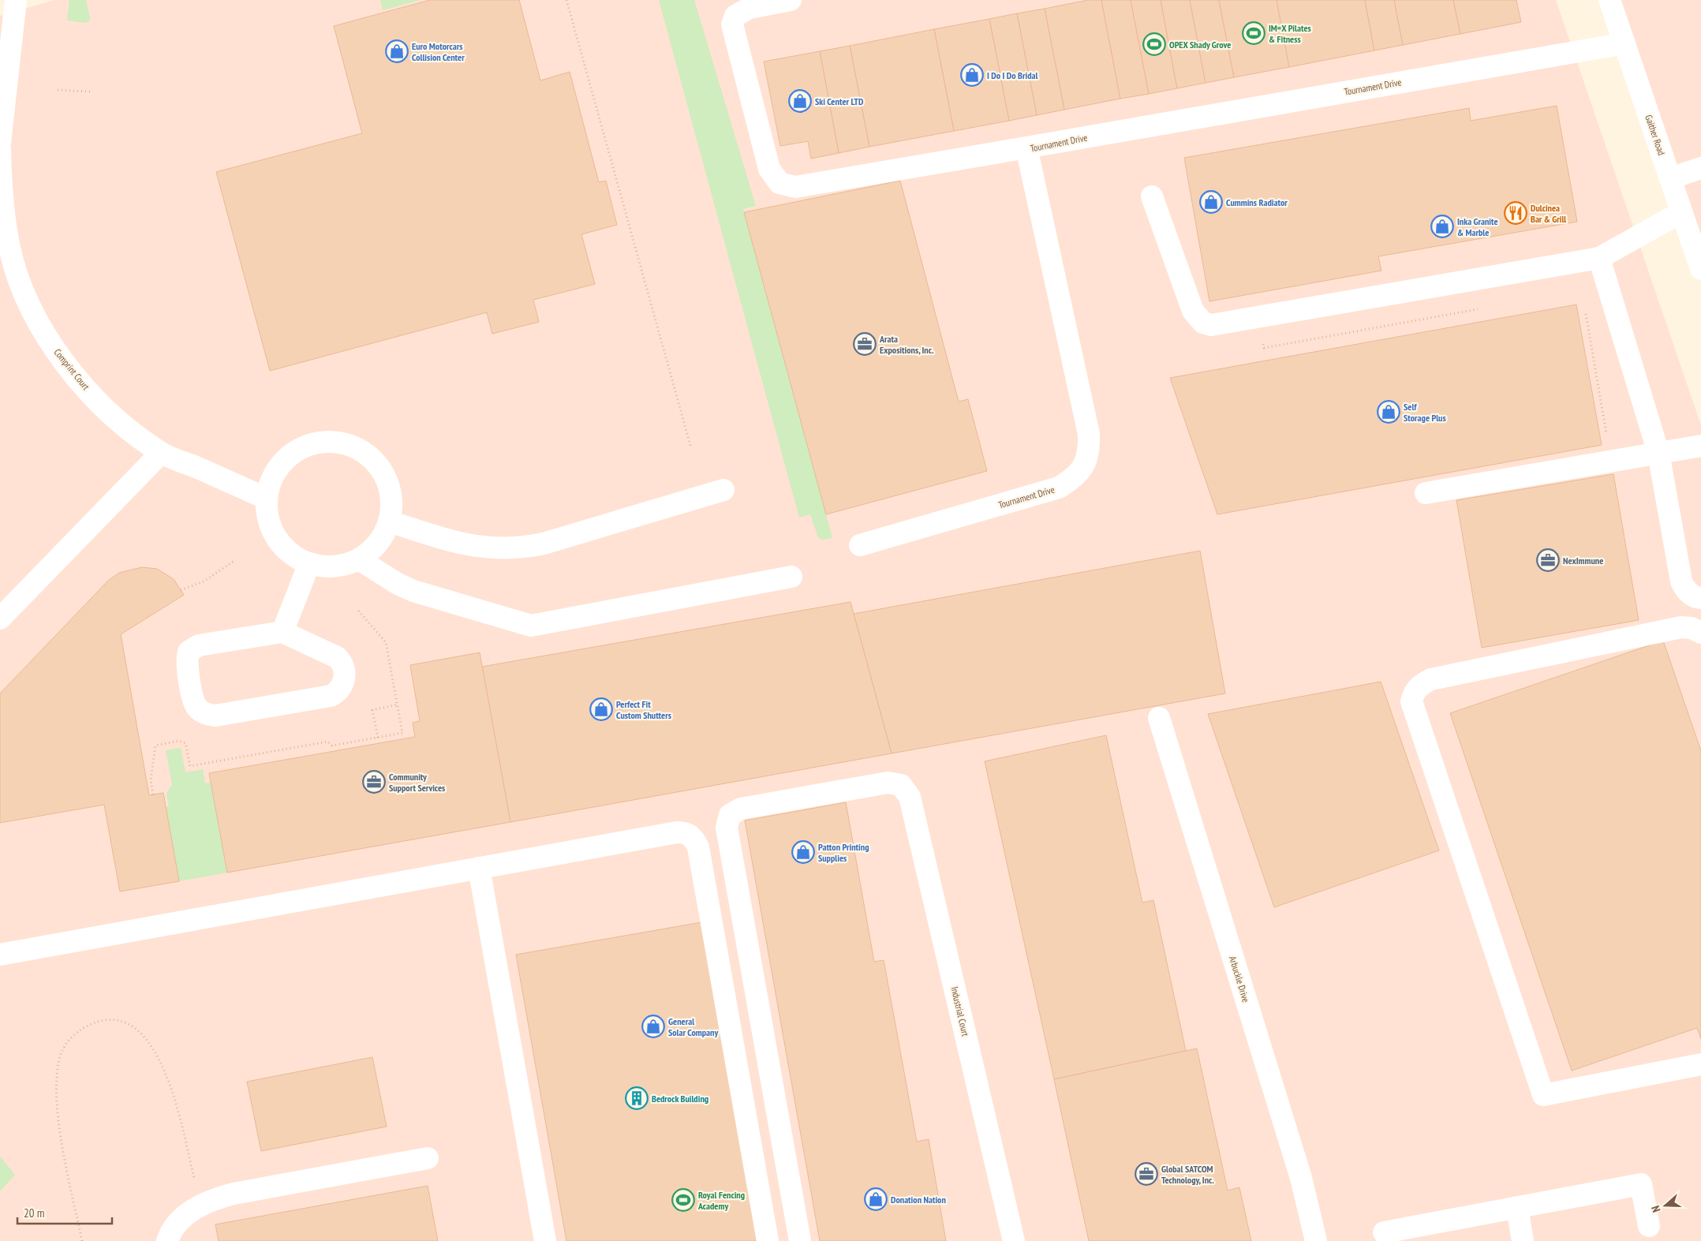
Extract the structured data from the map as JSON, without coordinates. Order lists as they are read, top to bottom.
{
  "streets": {
    "street": [
      "Tournament Drive",
      "Gaither Road",
      "Comprint Court",
      "Arbuckle Drive",
      "Industrial Court"
    ]
  },
  "crossings": [
    ["Tournament Drive", "Gaither Road"]
  ],
  "places": {
    "sports": ["IM=X Pilates & Fitness", "OPEX Shady Grove", "Royal Fencing Academy"],
    "shop": [
      "Euro Motorcars Collision Center",
      "I Do I Do Bridal",
      "Ski Center LTD",
      "Cummins Radiator",
      "Inka Granite & Marble",
      "Self Storage Plus",
      "Perfect Fit Custom Shutters",
      "Patton Printing Supplies",
      "General Solar Company",
      "Donation Nation"
    ],
    "restaurant": ["Dulcinea Bar & Grill"],
    "office": [
      "Arata Expositions, Inc.",
      "NexImmune",
      "Community Support Services",
      "Global SATCOM Technology, Inc."
    ],
    "building": ["Bedrock Building"]
  },
  "scale_bar": "20 m",
  "north": "left"
}
